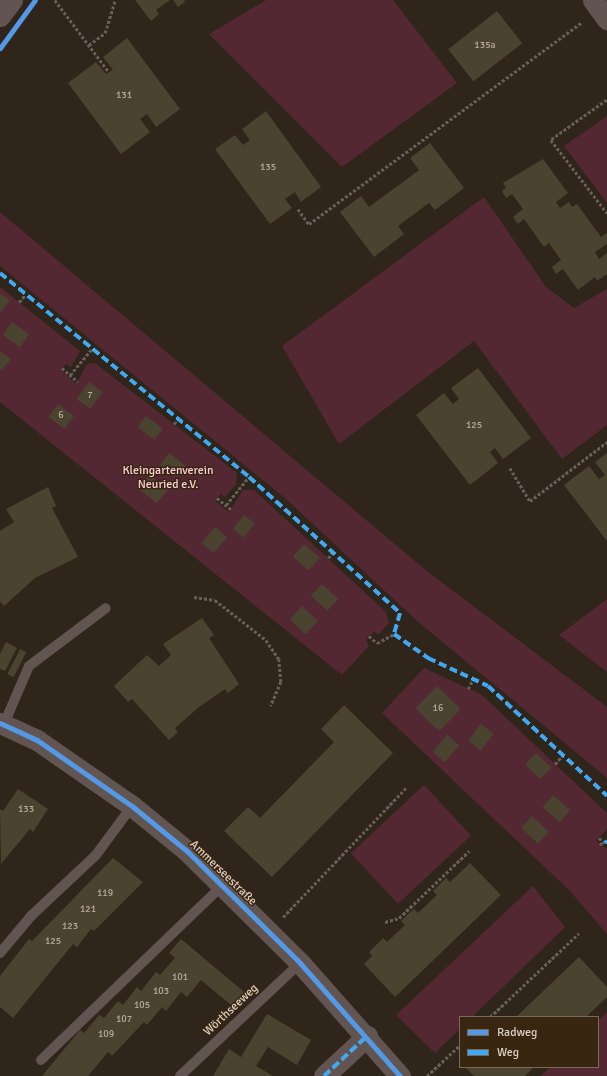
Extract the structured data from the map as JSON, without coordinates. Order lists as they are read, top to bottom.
{
  "streets": {
    "street": ["Ammerseestraße"],
    "lane": ["Wörthseeweg"]
  },
  "crossings": [
    ["Ammerseestraße", "Wörthseeweg"]
  ],
  "parks": ["Kleingartenverein Neuried e.V."],
  "house_numbers": [
    "135a",
    "131",
    "135",
    "7",
    "6",
    "125",
    "16",
    "133",
    "119",
    "121",
    "123",
    "125",
    "101",
    "103",
    "105",
    "107",
    "109"
  ],
  "legend": ["Radweg", "Weg"]
}
